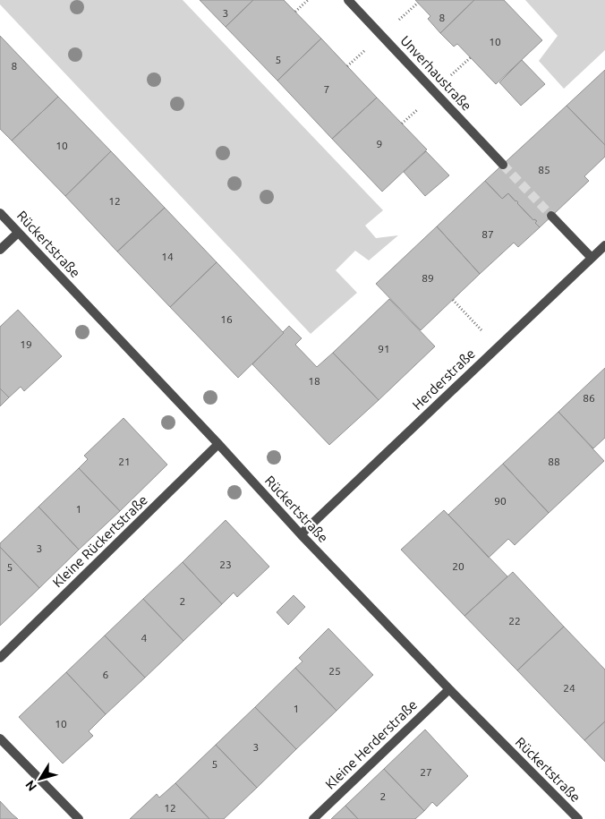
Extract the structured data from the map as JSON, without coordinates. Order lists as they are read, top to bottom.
{
  "streets": {
    "street": [
      "Unverhaustraße",
      "Rückertstraße",
      "Herderstraße",
      "Kleine Rückertstraße",
      "Kleine Herderstraße"
    ]
  },
  "crossings": [
    ["Rückertstraße", "Herderstraße"],
    ["Rückertstraße", "Kleine Rückertstraße"],
    ["Rückertstraße", "Kleine Herderstraße"]
  ],
  "house_numbers": [
    "3",
    "8",
    "10",
    "5",
    "8",
    "7",
    "9",
    "10",
    "85",
    "12",
    "87",
    "14",
    "89",
    "16",
    "19",
    "91",
    "18",
    "86",
    "21",
    "88",
    "90",
    "1",
    "3",
    "23",
    "20",
    "5",
    "2",
    "22",
    "4",
    "25",
    "6",
    "24",
    "1",
    "10",
    "3",
    "5",
    "27",
    "2",
    "12"
  ],
  "north": "bottom left"
}
